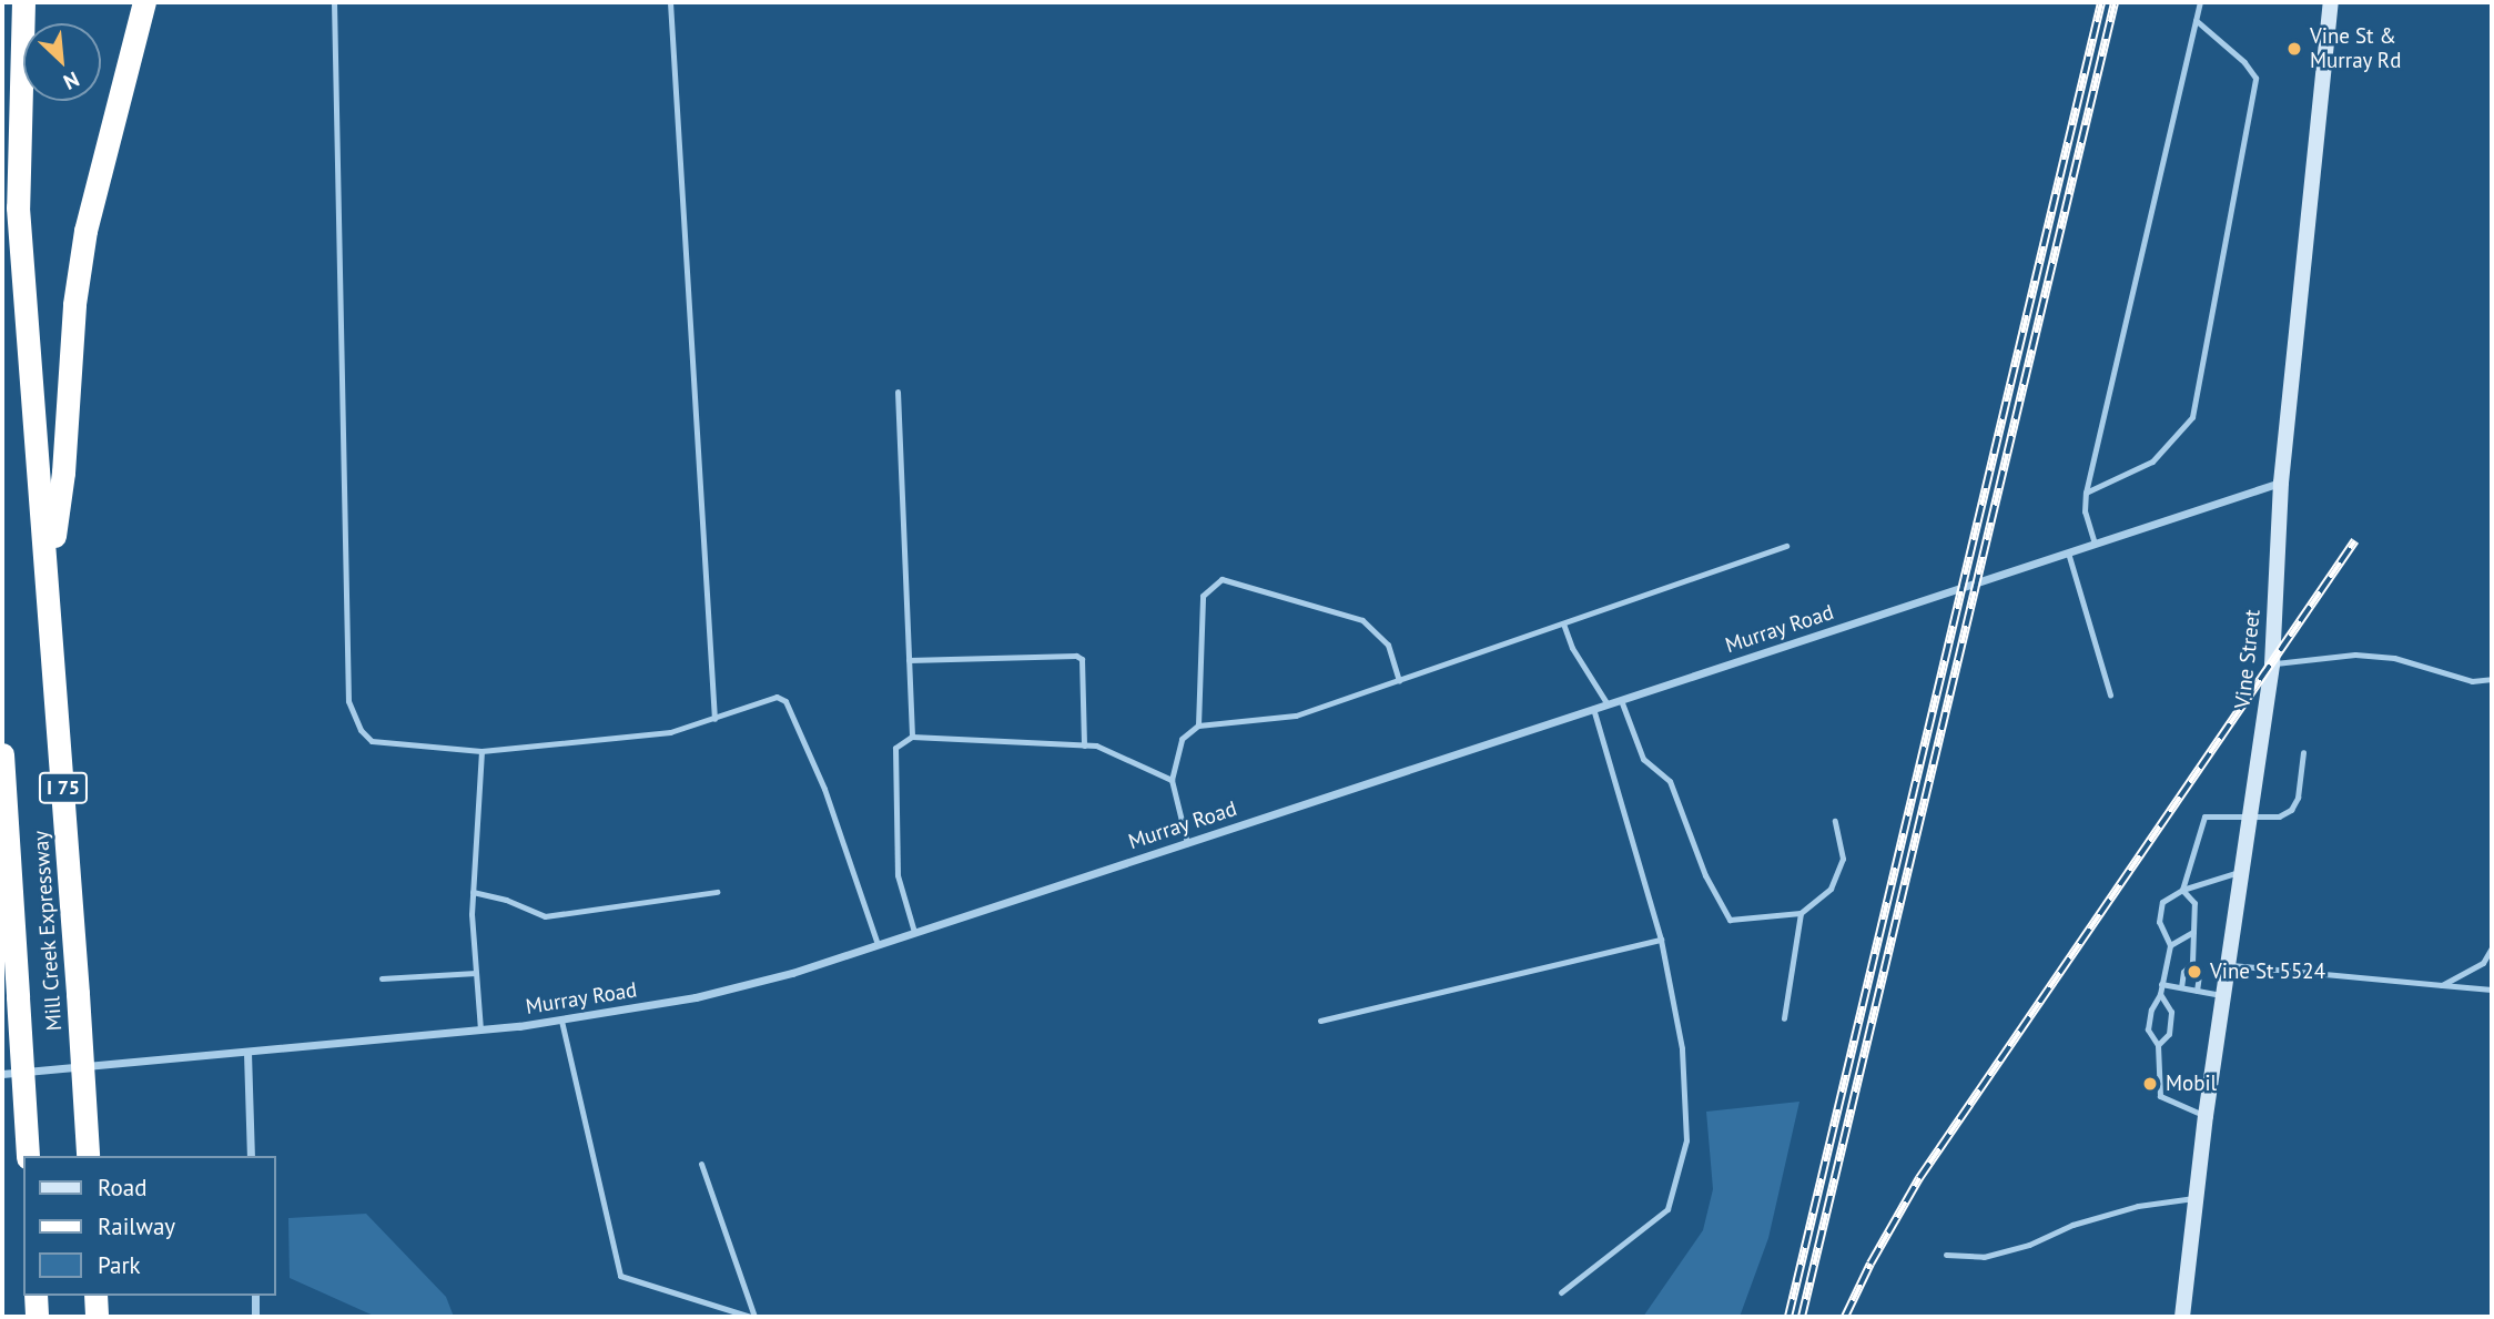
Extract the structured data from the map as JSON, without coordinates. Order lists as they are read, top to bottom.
{
  "streets": {
    "highway": ["I 75", "Mill Creek Expressway"],
    "main road": ["Vine Street"],
    "street": ["Murray Road"]
  },
  "crossings": [
    ["Murray Road", "Vine Street"]
  ],
  "places": ["Vine St & Murray Rd", "Vine St 5524", "Mobil"],
  "legend": ["Road", "Railway", "Park"],
  "north": "bottom right"
}
